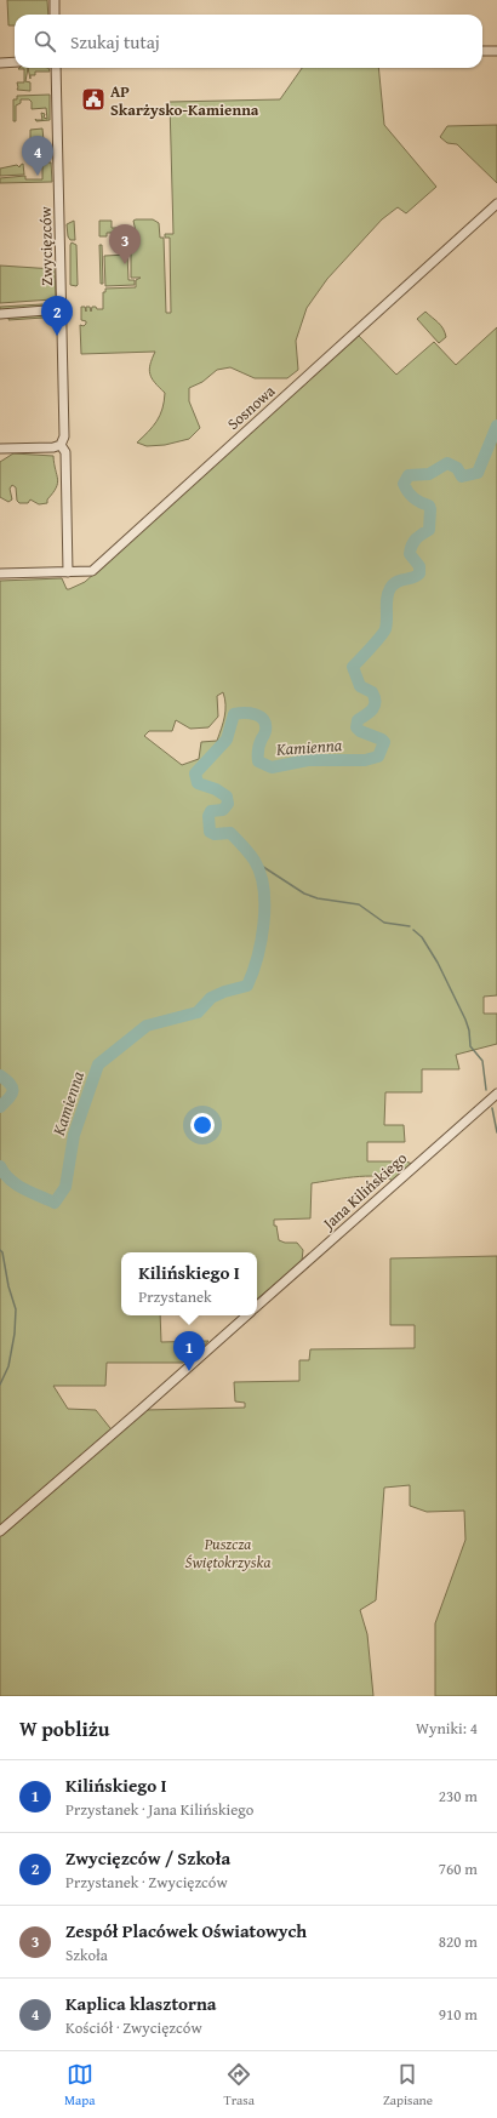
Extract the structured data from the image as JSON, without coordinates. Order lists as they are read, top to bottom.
{
  "streets": {
    "street": ["Zwycięzców", "Sosnowa", "Jana Kilińskiego"]
  },
  "crossings": [
    ["Zwycięzców", "Sosnowa"]
  ],
  "water": ["Kamienna"],
  "parks": ["Puszcza Świętokrzyska"],
  "places": {
    "public building": ["AP Skarżysko-Kamienna"]
  },
  "page": {
    "search": "Szukaj tutaj",
    "pins": [
      "4",
      "3",
      "2",
      "1"
    ],
    "popup": ["Kilińskiego I", "Przystanek"],
    "heading": ["W pobliżu", "Wyniki: 4"],
    "list": [
      {
        "mark": "1",
        "name": "Kilińskiego I",
        "note": "Przystanek · Jana Kilińskiego",
        "value": "230 m"
      },
      {
        "mark": "2",
        "name": "Zwycięzców / Szkoła",
        "note": "Przystanek · Zwycięzców",
        "value": "760 m"
      },
      {
        "mark": "3",
        "name": "Zespół Placówek Oświatowych",
        "note": "Szkoła",
        "value": "820 m"
      },
      {
        "mark": "4",
        "name": "Kaplica klasztorna",
        "note": "Kościół · Zwycięzców",
        "value": "910 m"
      }
    ],
    "nav": ["Mapa", "Trasa", "Zapisane"]
  }
}
